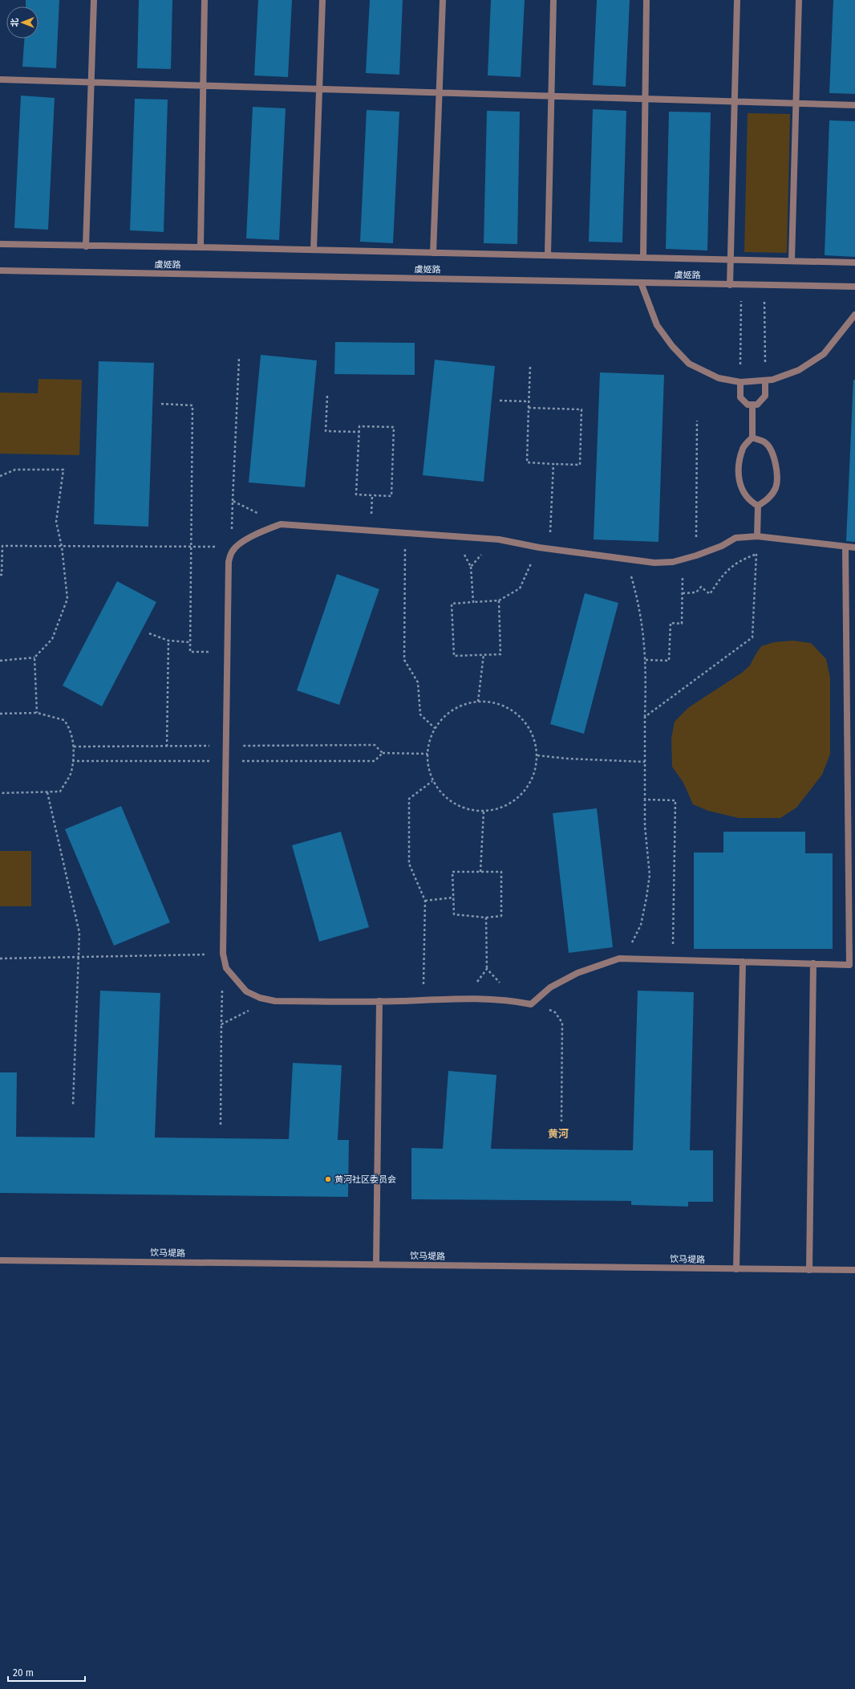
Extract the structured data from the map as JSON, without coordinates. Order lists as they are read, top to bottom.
{
  "streets": {
    "street": ["虞姬路", "饮马堤路"]
  },
  "districts": ["黄河"],
  "places": ["黄河社区委员会"],
  "scale_bar": "20 m",
  "north": "left"
}
